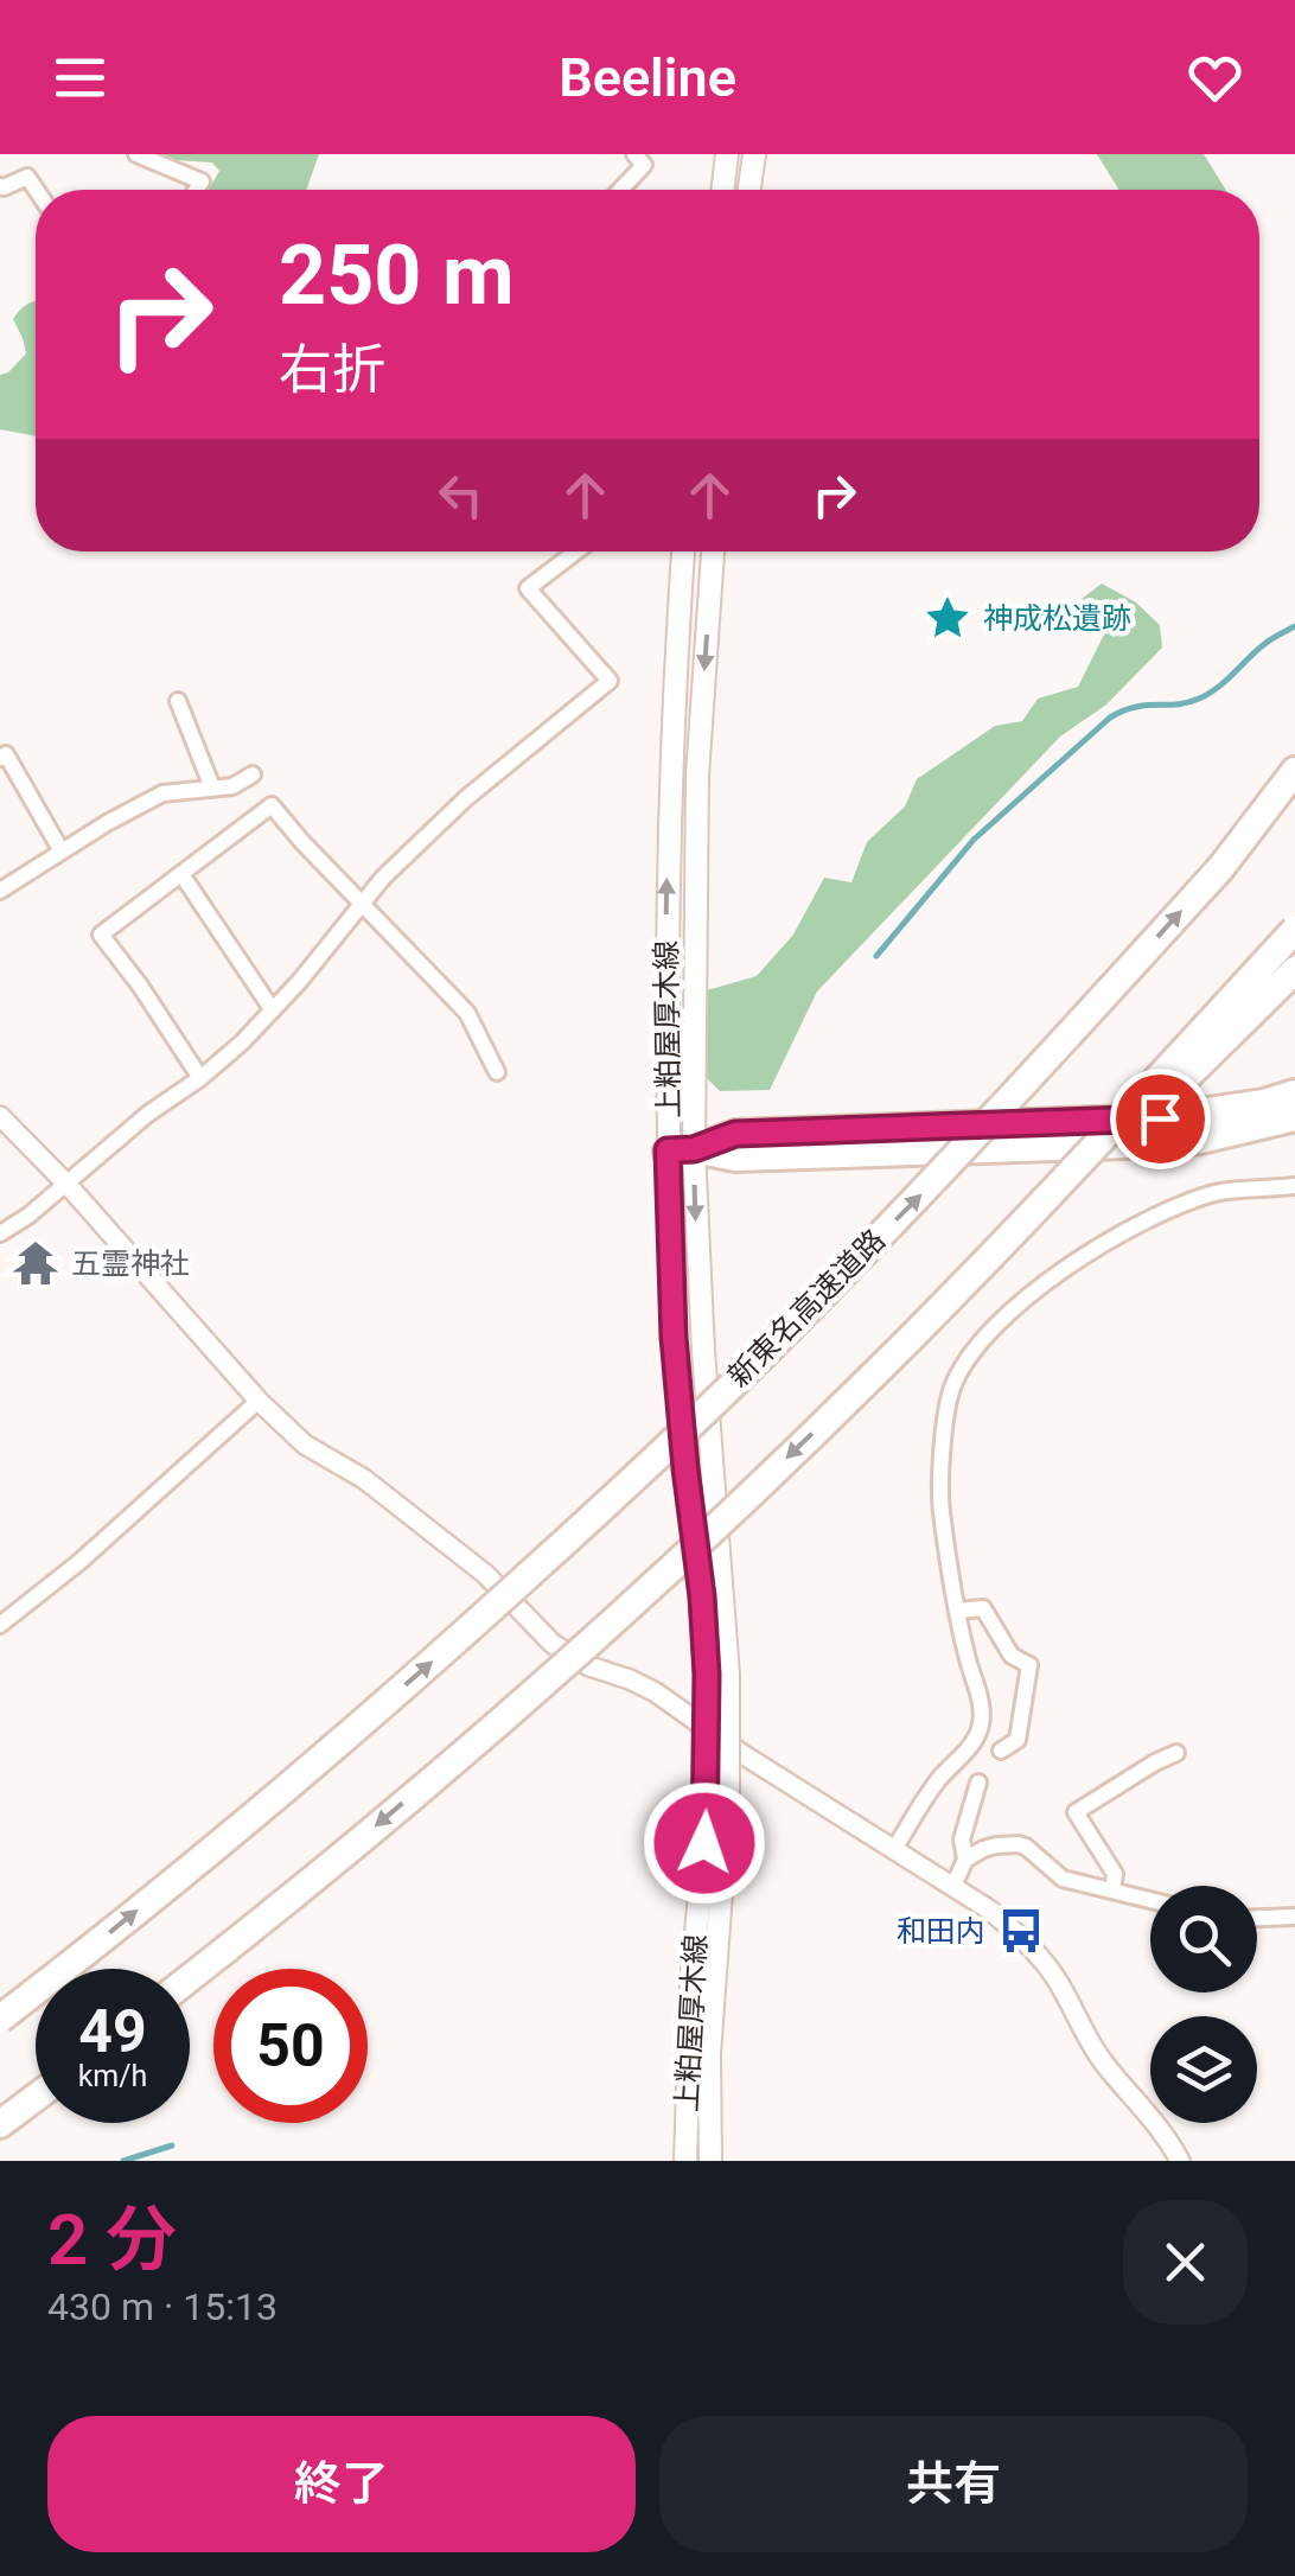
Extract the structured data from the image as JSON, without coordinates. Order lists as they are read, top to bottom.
{
  "streets": {
    "highway": ["新東名高速道路"],
    "main road": ["上粕屋厚木線"]
  },
  "places": {
    "place": ["神成松遺跡"],
    "temple": ["五霊神社"],
    "bus stop": ["和田内"]
  },
  "page": {
    "header": "Beeline",
    "turn": ["250 m", "右折"],
    "speed": "49 km/h",
    "limit": "50",
    "heading": ["2 分", "430 m · 15:13"],
    "buttons": ["終了", "共有"]
  }
}
